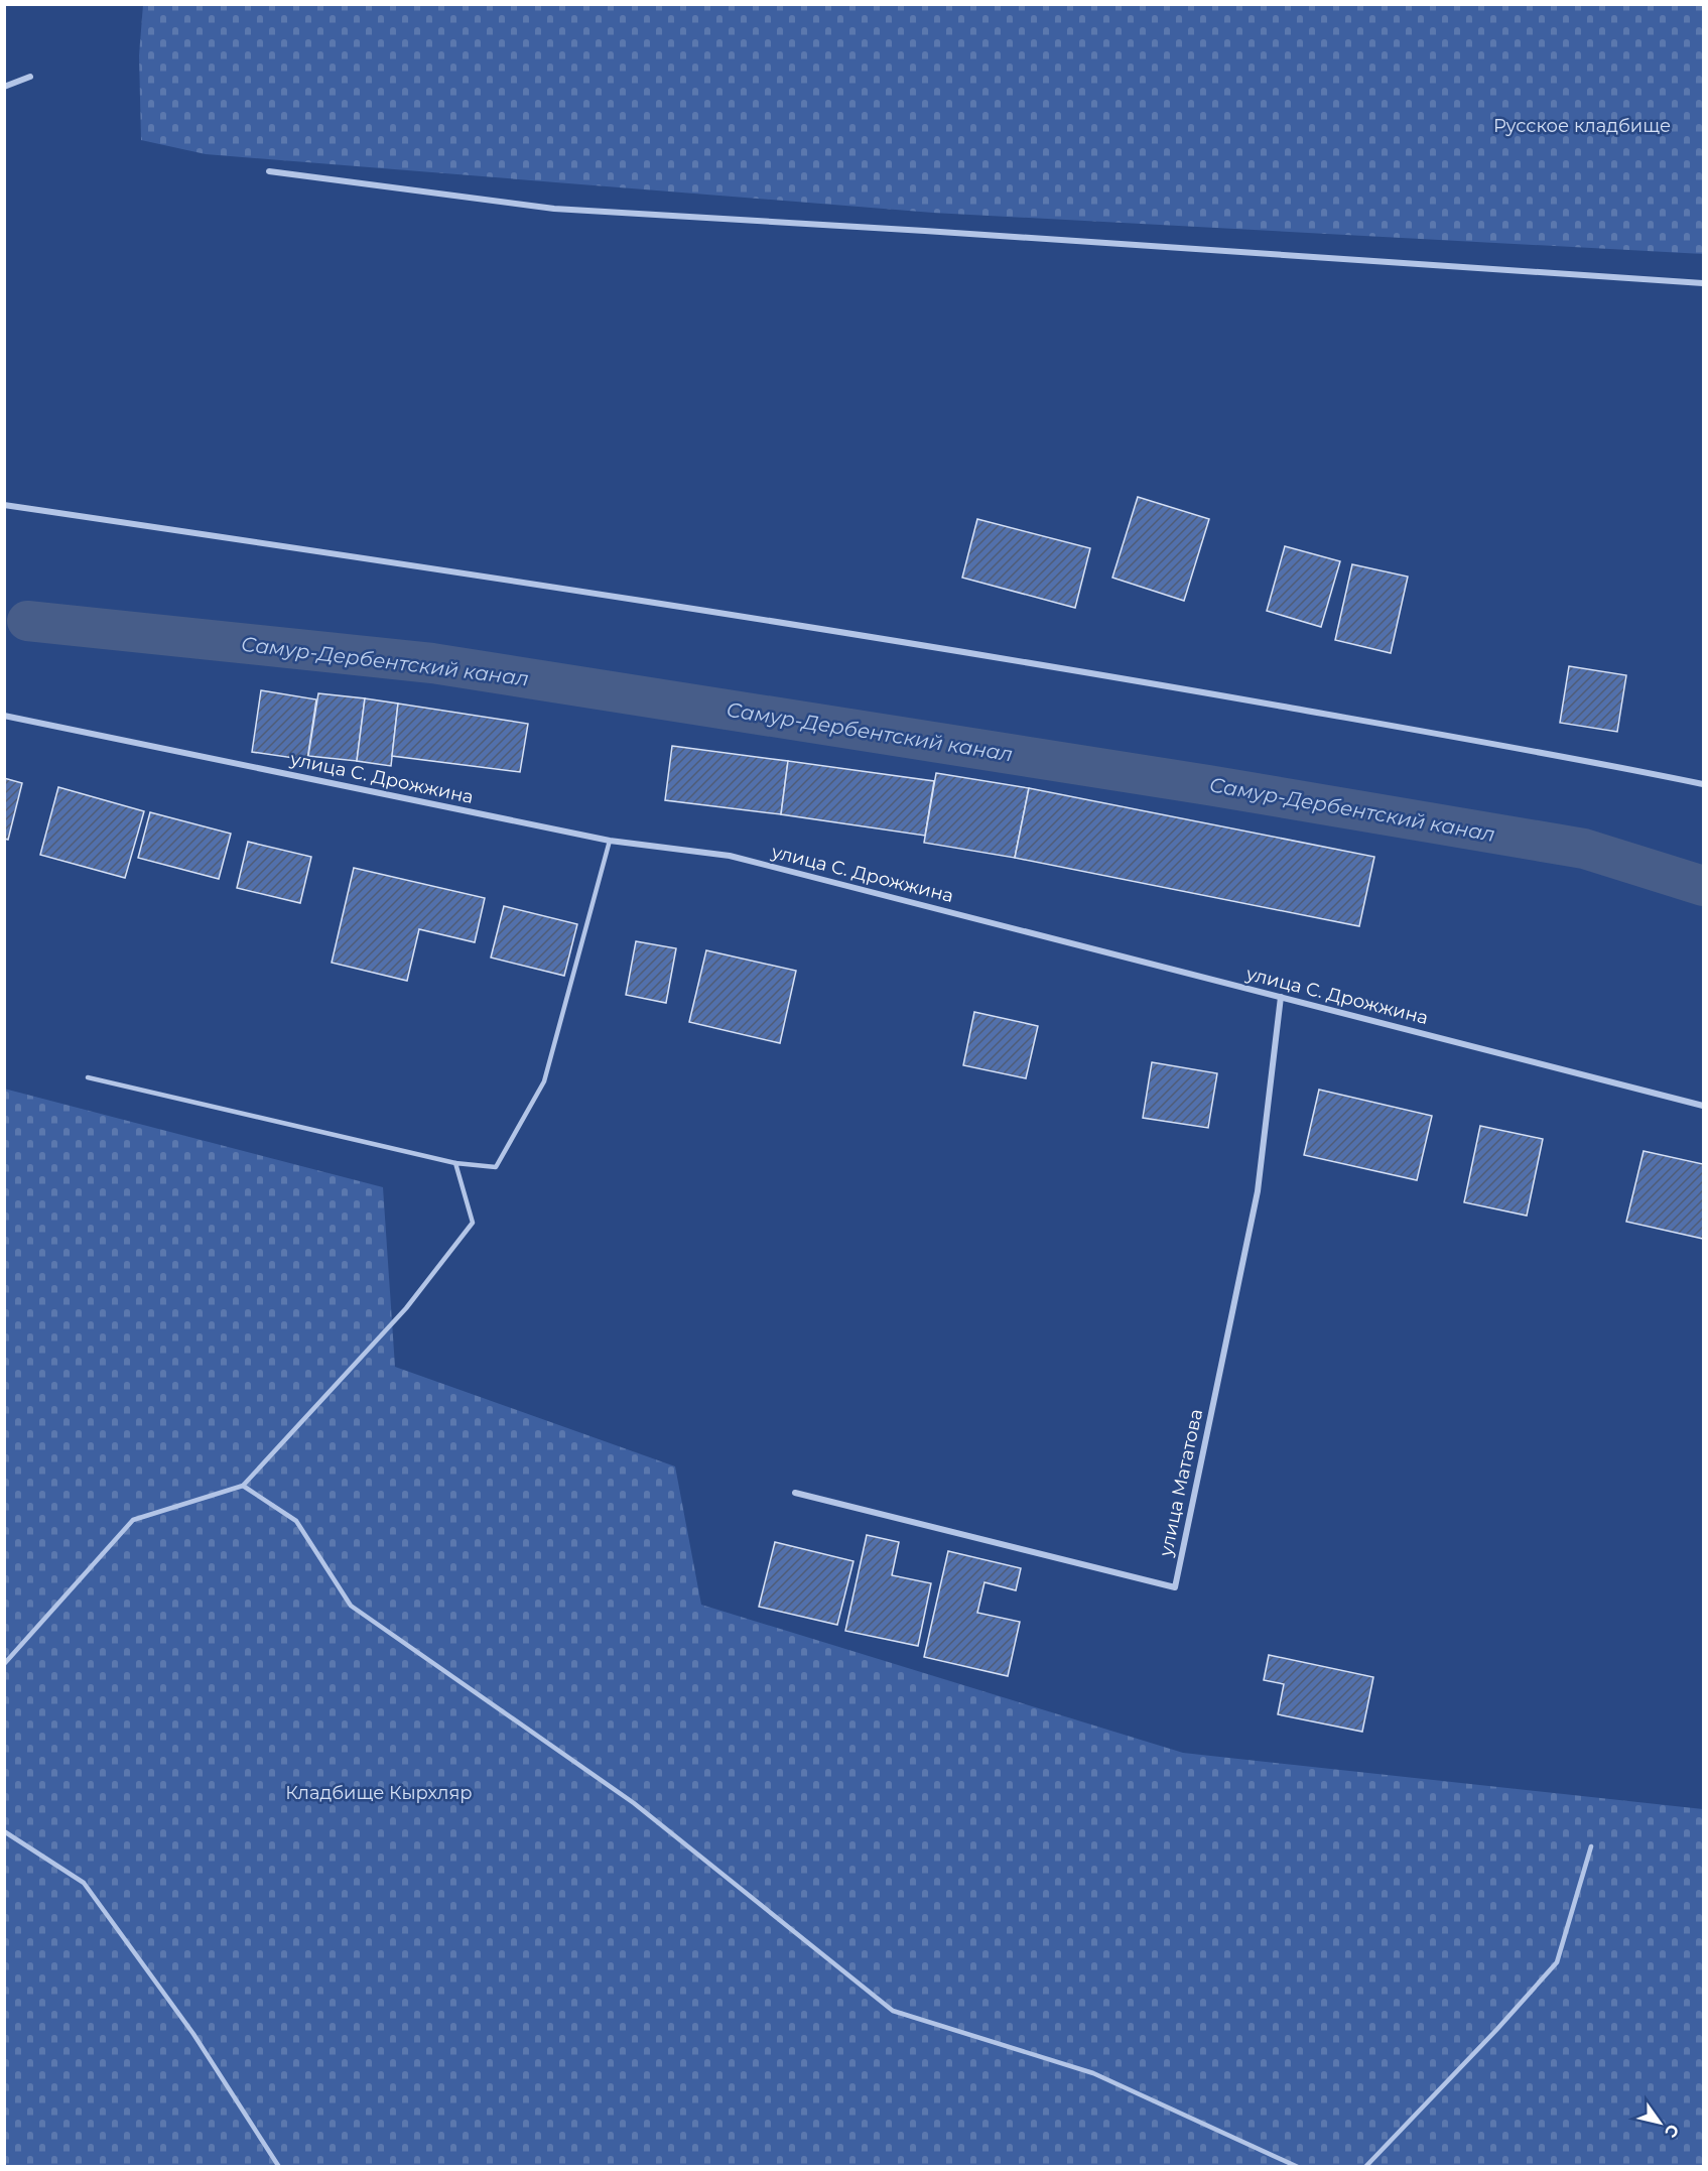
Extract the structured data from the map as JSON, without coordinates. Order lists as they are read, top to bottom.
{
  "streets": {
    "street": ["улица С. Дрожжина", "улица Мататова"]
  },
  "crossings": [
    ["улица С. Дрожжина", "улица Мататова"]
  ],
  "water": ["Самур-Дербентский канал"],
  "parks": ["Русское кладбище", "Кладбище Кырхляр"],
  "north": "bottom right"
}
